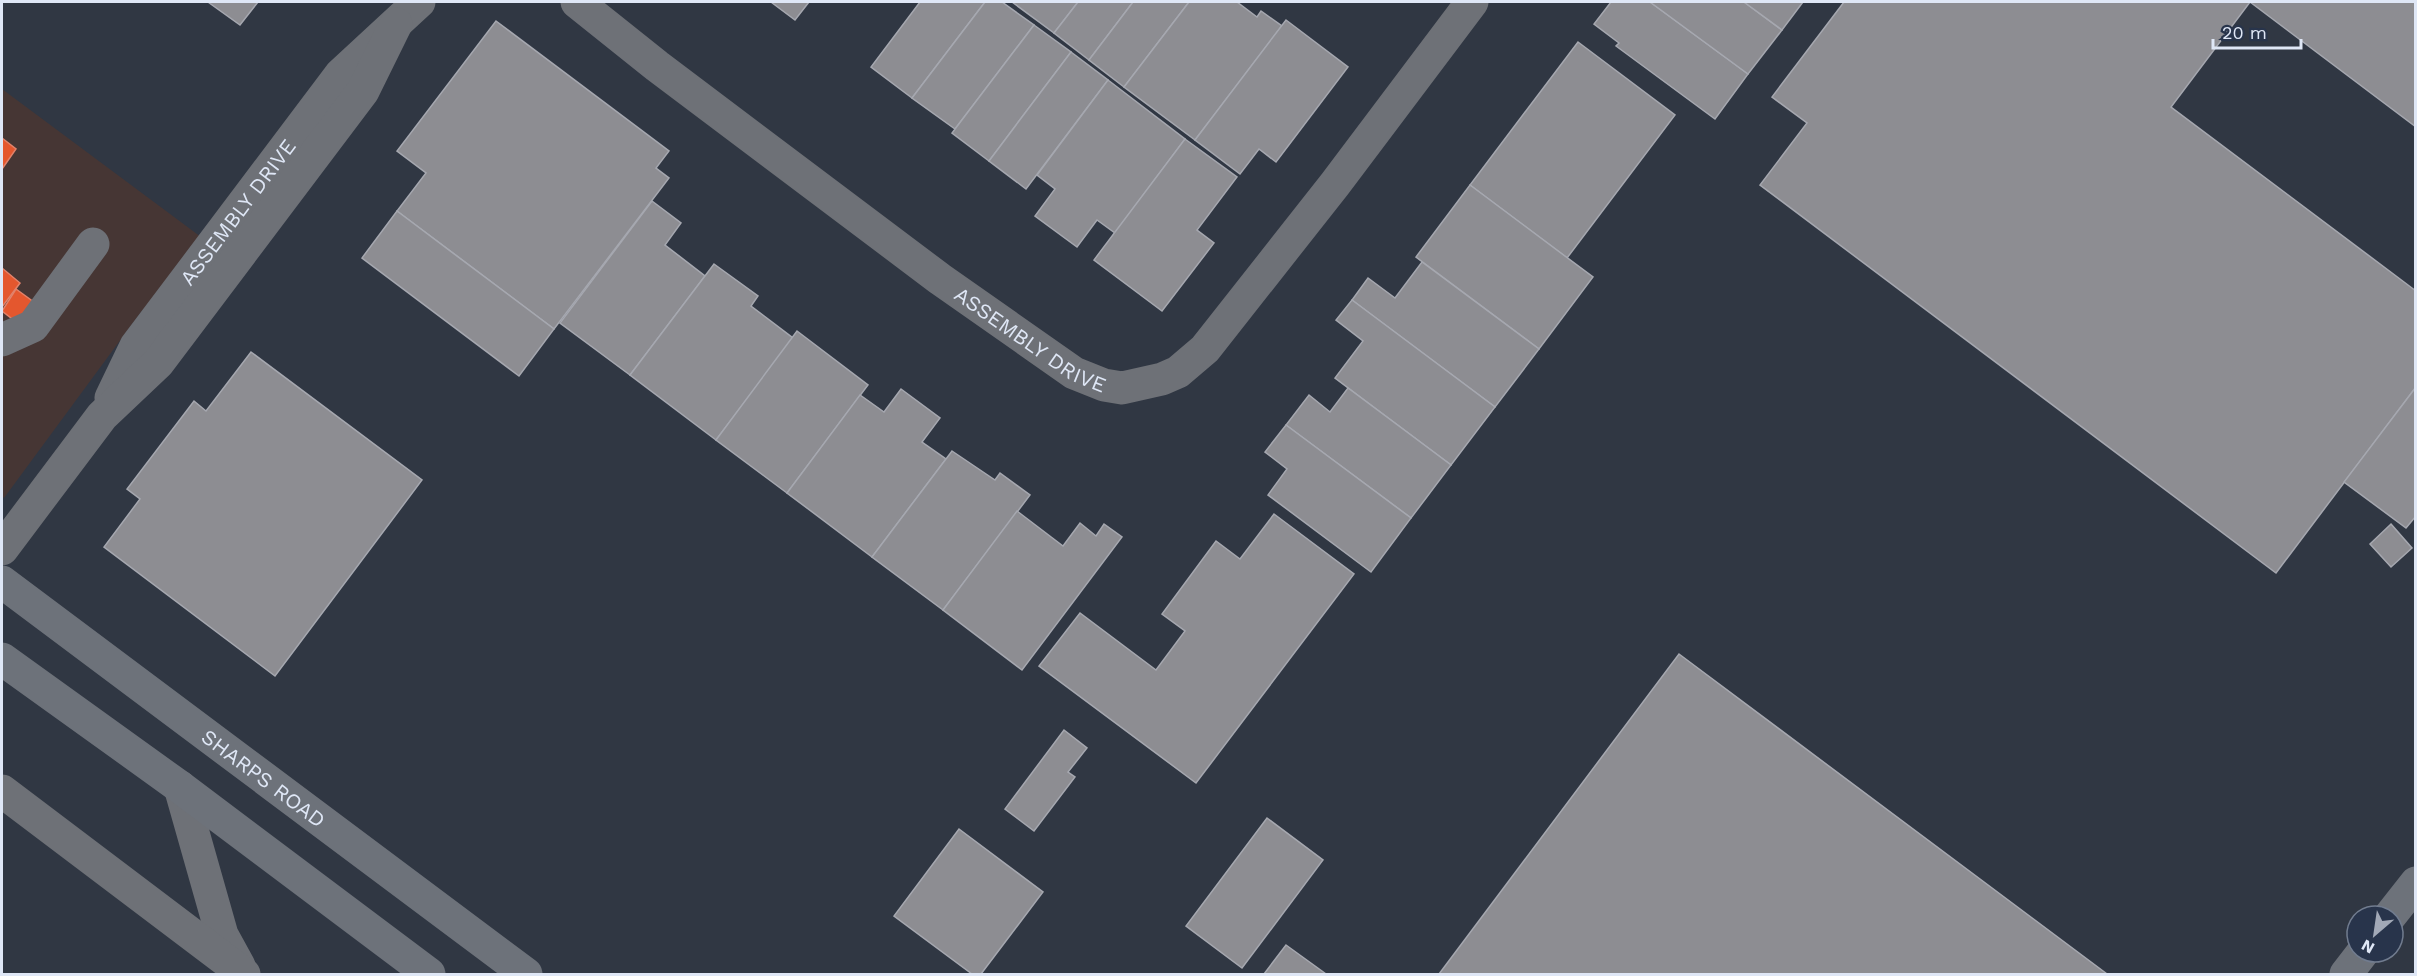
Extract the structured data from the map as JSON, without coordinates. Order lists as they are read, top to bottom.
{
  "streets": {
    "main road": ["SHARPS ROAD"],
    "street": ["ASSEMBLY DRIVE"]
  },
  "scale_bar": "20 m",
  "north": "bottom left"
}
